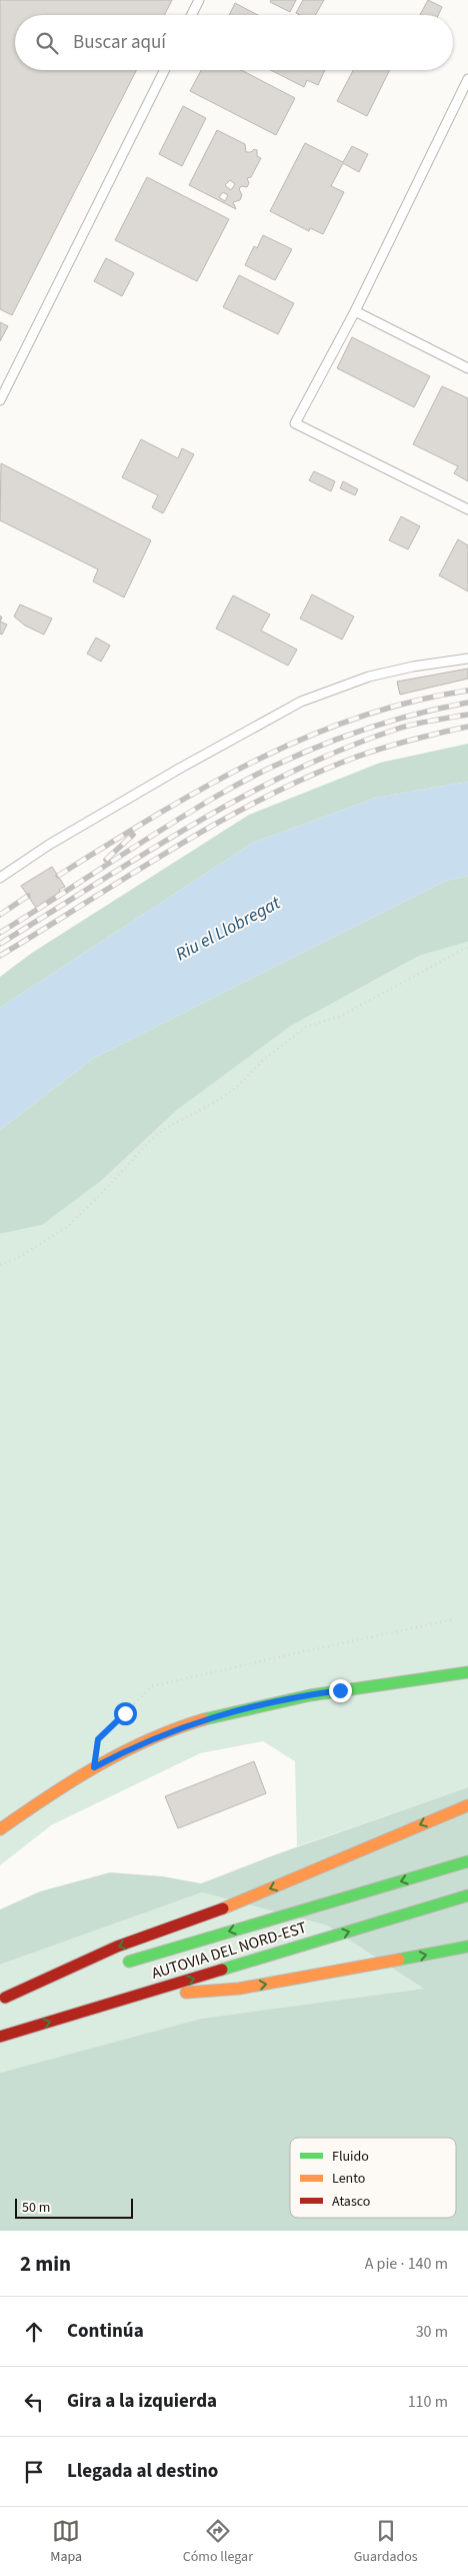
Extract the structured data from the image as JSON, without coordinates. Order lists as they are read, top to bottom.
{
  "streets": {
    "main road": ["AUTOVIA DEL NORD-EST"]
  },
  "water": ["Riu el Llobregat"],
  "legend": ["Fluido", "Lento", "Atasco"],
  "scale_bar": "50 m",
  "page": {
    "search": "Buscar aquí",
    "scale": "50 m",
    "heading": ["2 min", "A pie · 140 m"],
    "list": [
      ["Continúa", "30 m"],
      ["Gira a la izquierda", "110 m"],
      "Llegada al destino"
    ],
    "nav": ["Mapa", "Cómo llegar", "Guardados"]
  }
}
